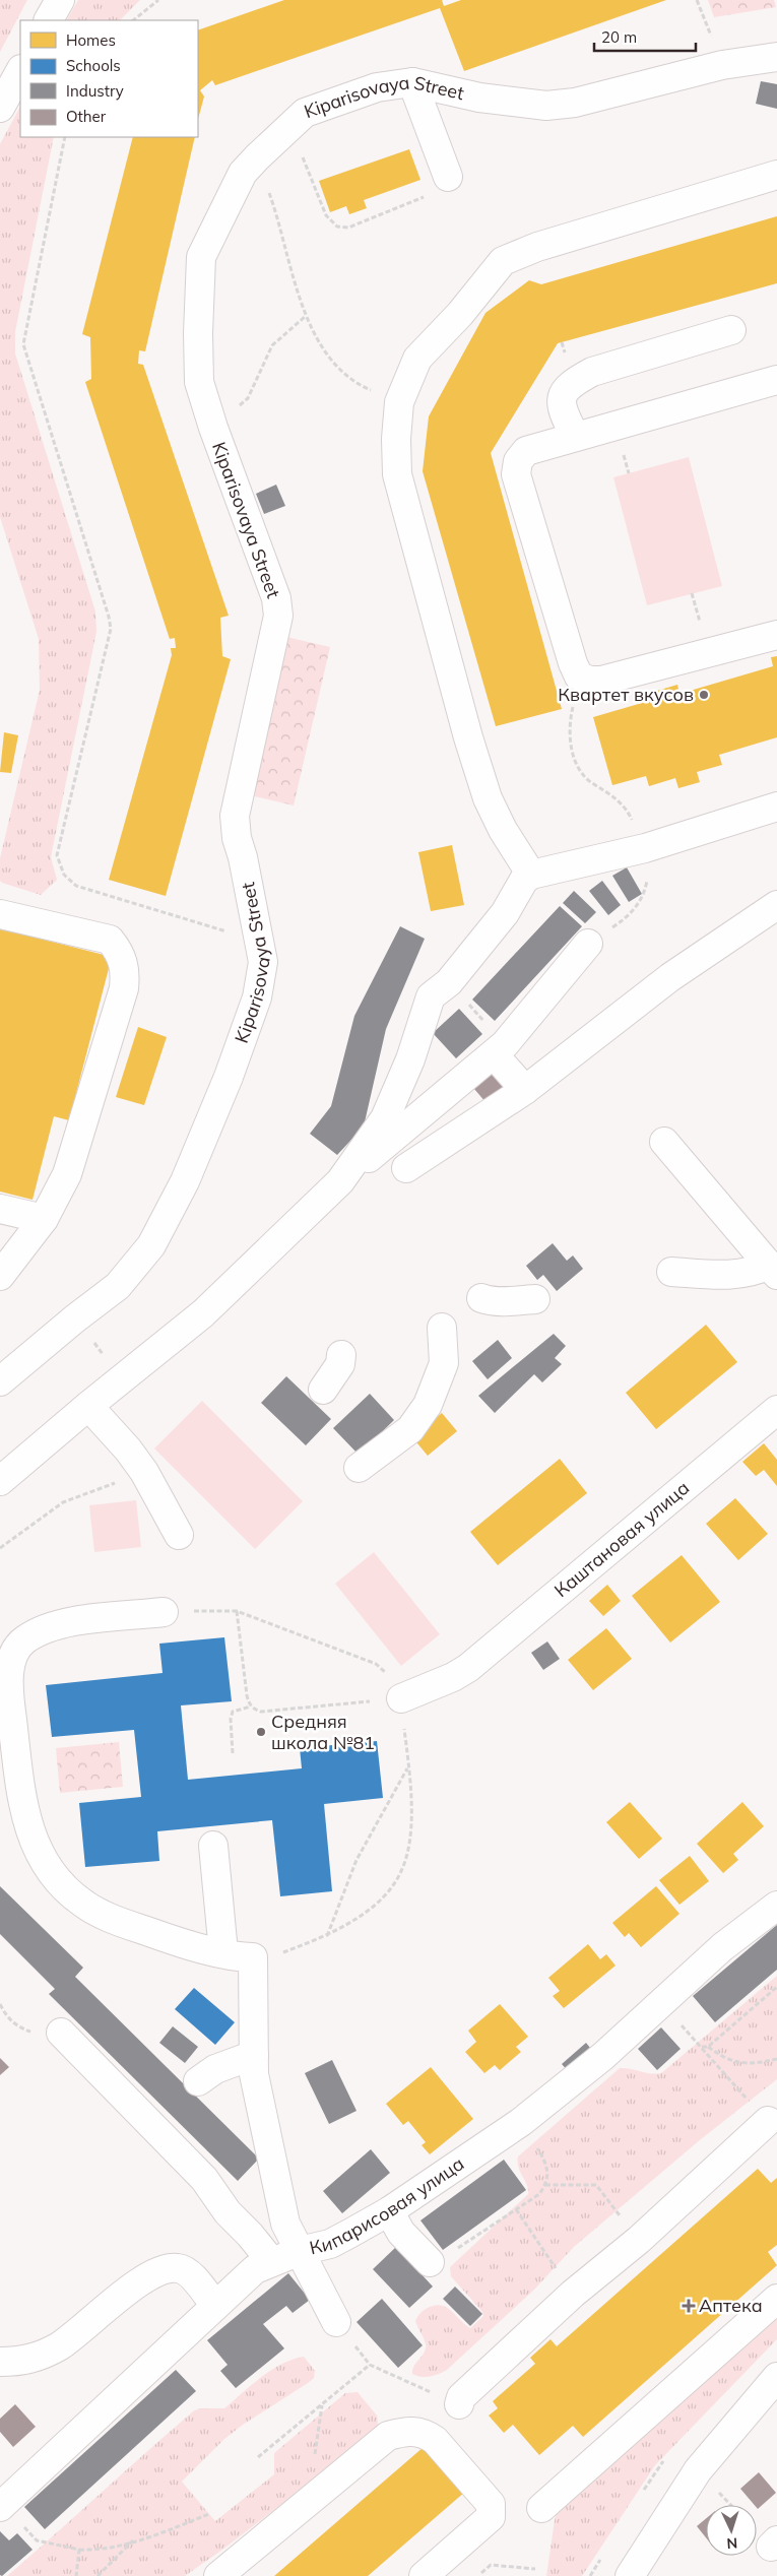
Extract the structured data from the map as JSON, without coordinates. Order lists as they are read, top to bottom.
{
  "streets": {
    "street": ["Kiparisovaya Street", "Каштановая улица", "Кипарисовая улица"]
  },
  "places": {
    "other": ["Квартет вкусов", "Средняя школа №81"],
    "health": ["Аптека"]
  },
  "legend": [
    "Homes",
    "Schools",
    "Industry",
    "Other"
  ],
  "scale_bar": "20 m",
  "north": "bottom"
}
